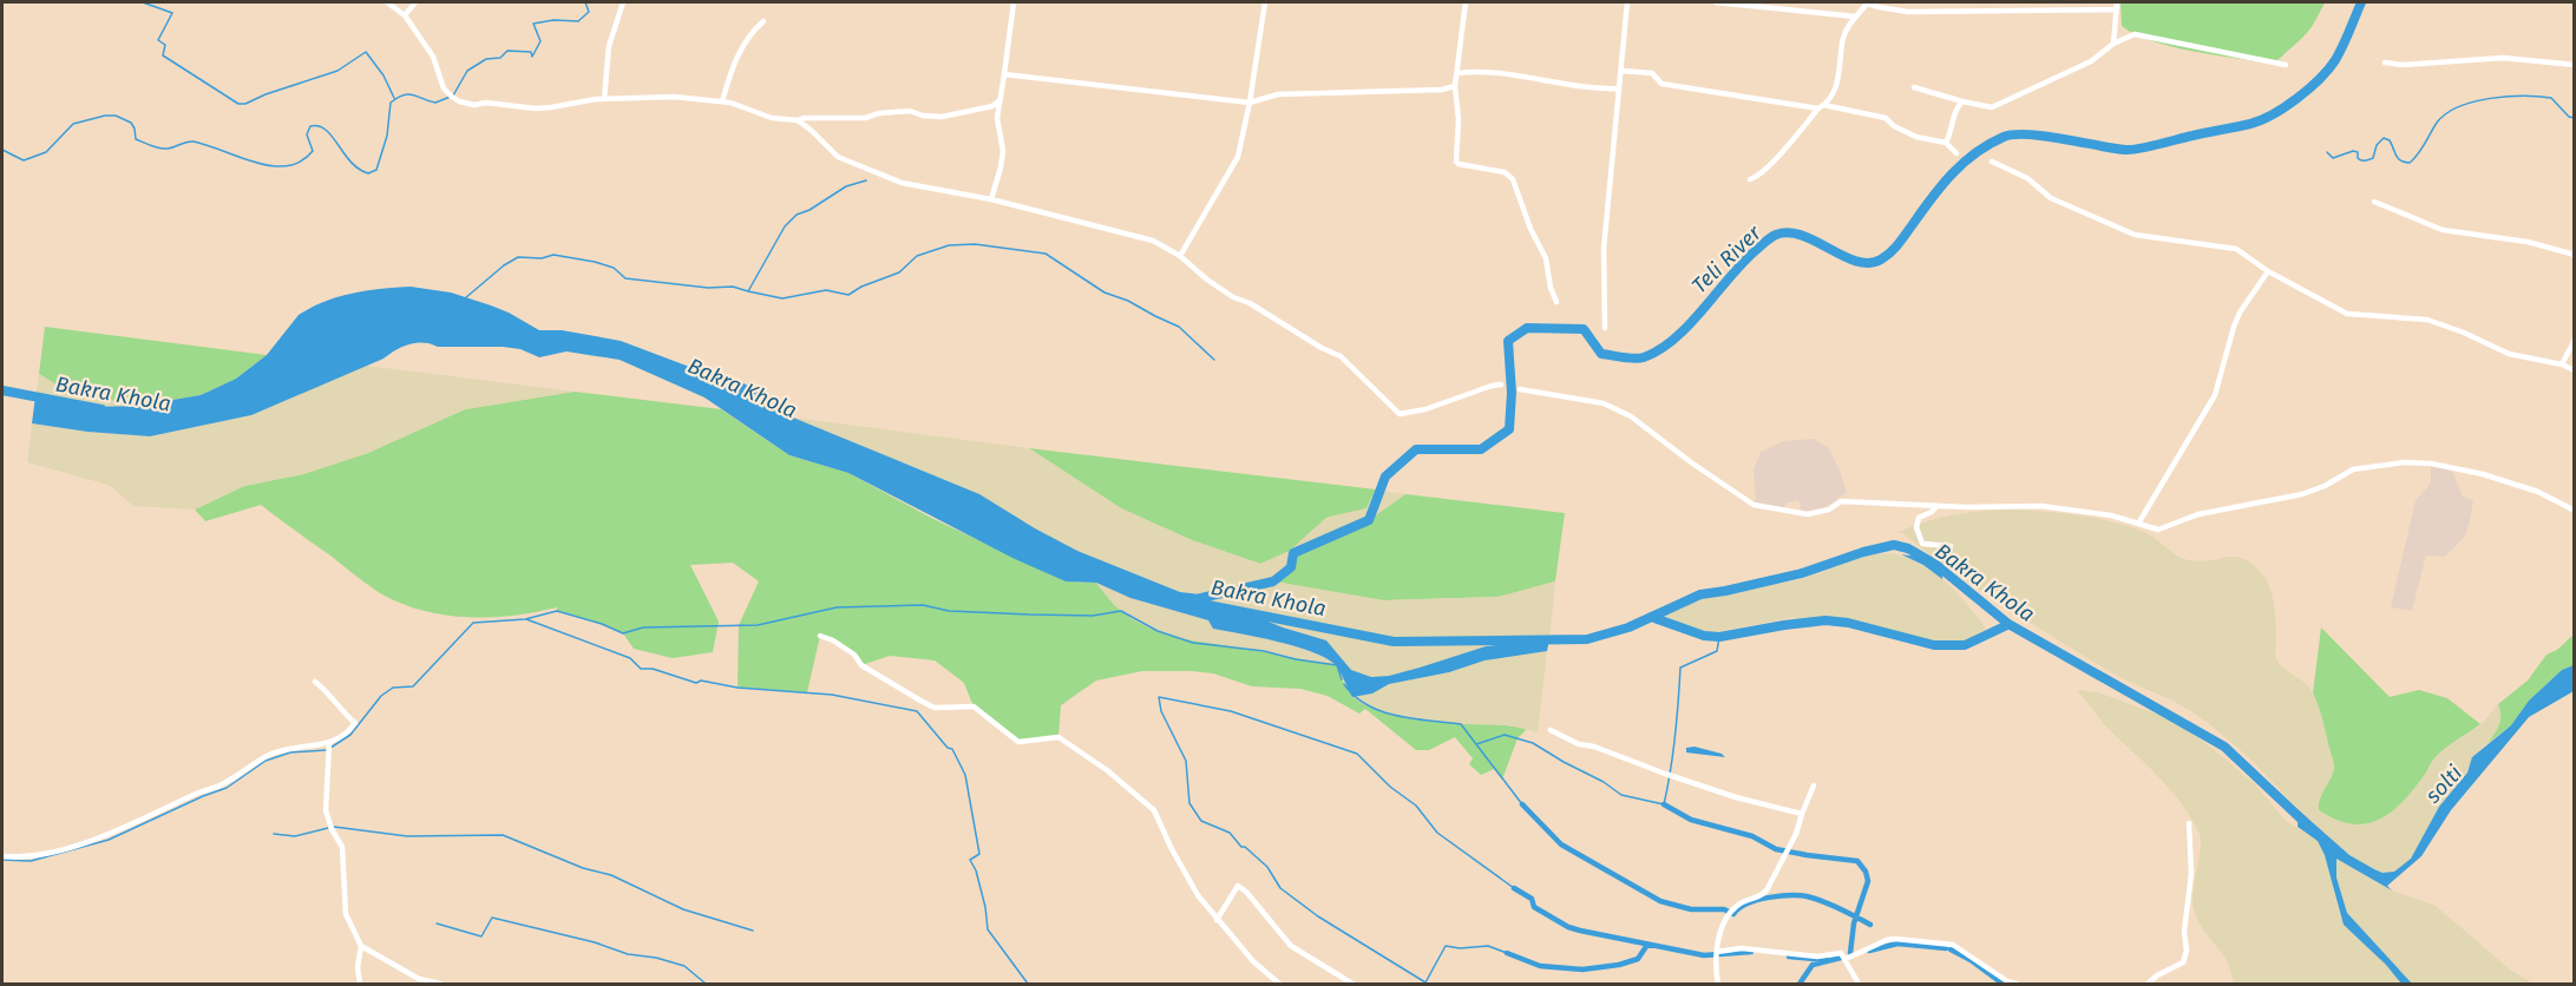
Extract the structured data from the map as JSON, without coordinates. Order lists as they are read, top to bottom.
{
  "water": ["Teli River", "Bakra Khola", "solti"]
}
